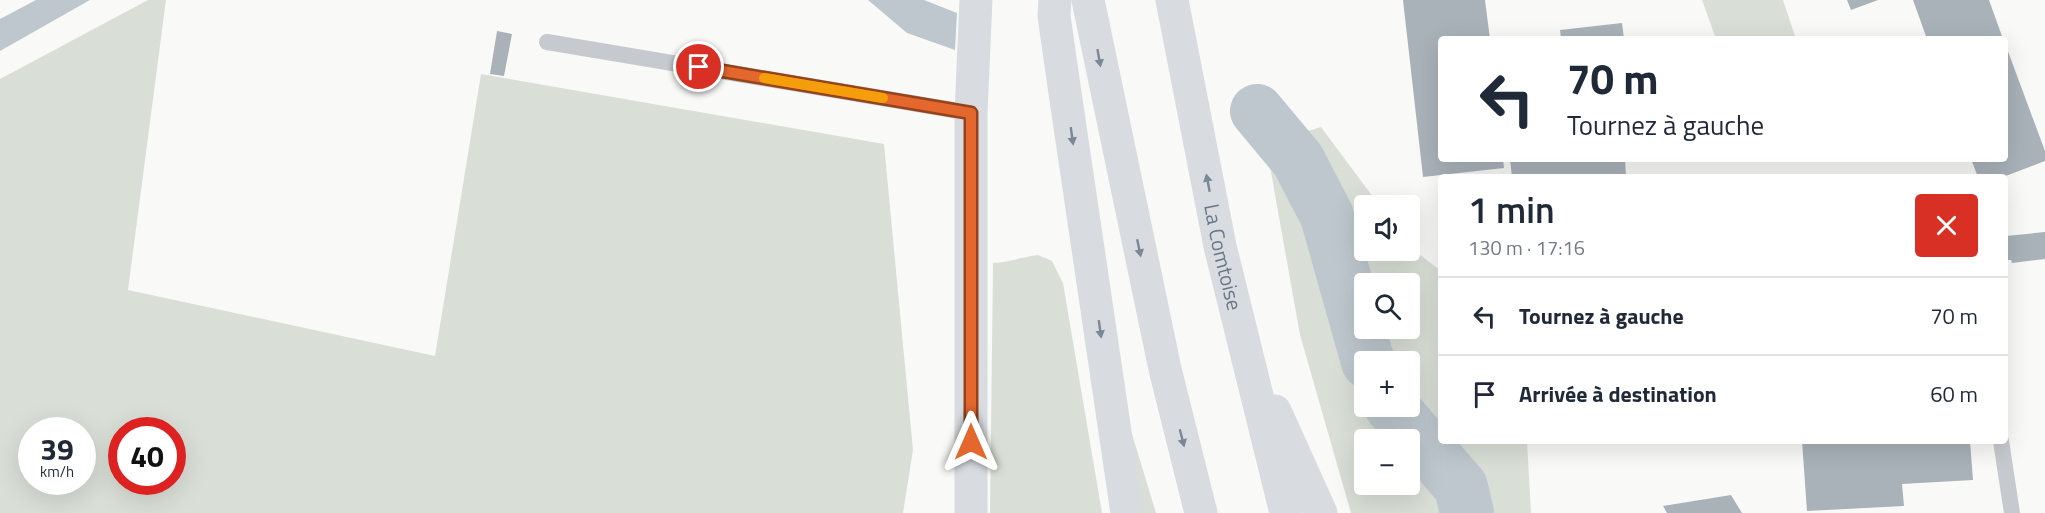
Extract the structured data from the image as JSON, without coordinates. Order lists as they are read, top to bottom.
{
  "streets": {
    "main road": ["La Comtoise"]
  },
  "page": {
    "turn": ["70 m", "Tournez à gauche"],
    "heading": ["1 min", "130 m · 17:16"],
    "map_buttons": ["+", "−"],
    "list": [
      {
        "name": "Tournez à gauche",
        "value": "70 m"
      },
      {
        "name": "Arrivée à destination",
        "value": "60 m"
      }
    ],
    "speed": "39 km/h",
    "limit": "40"
  }
}
